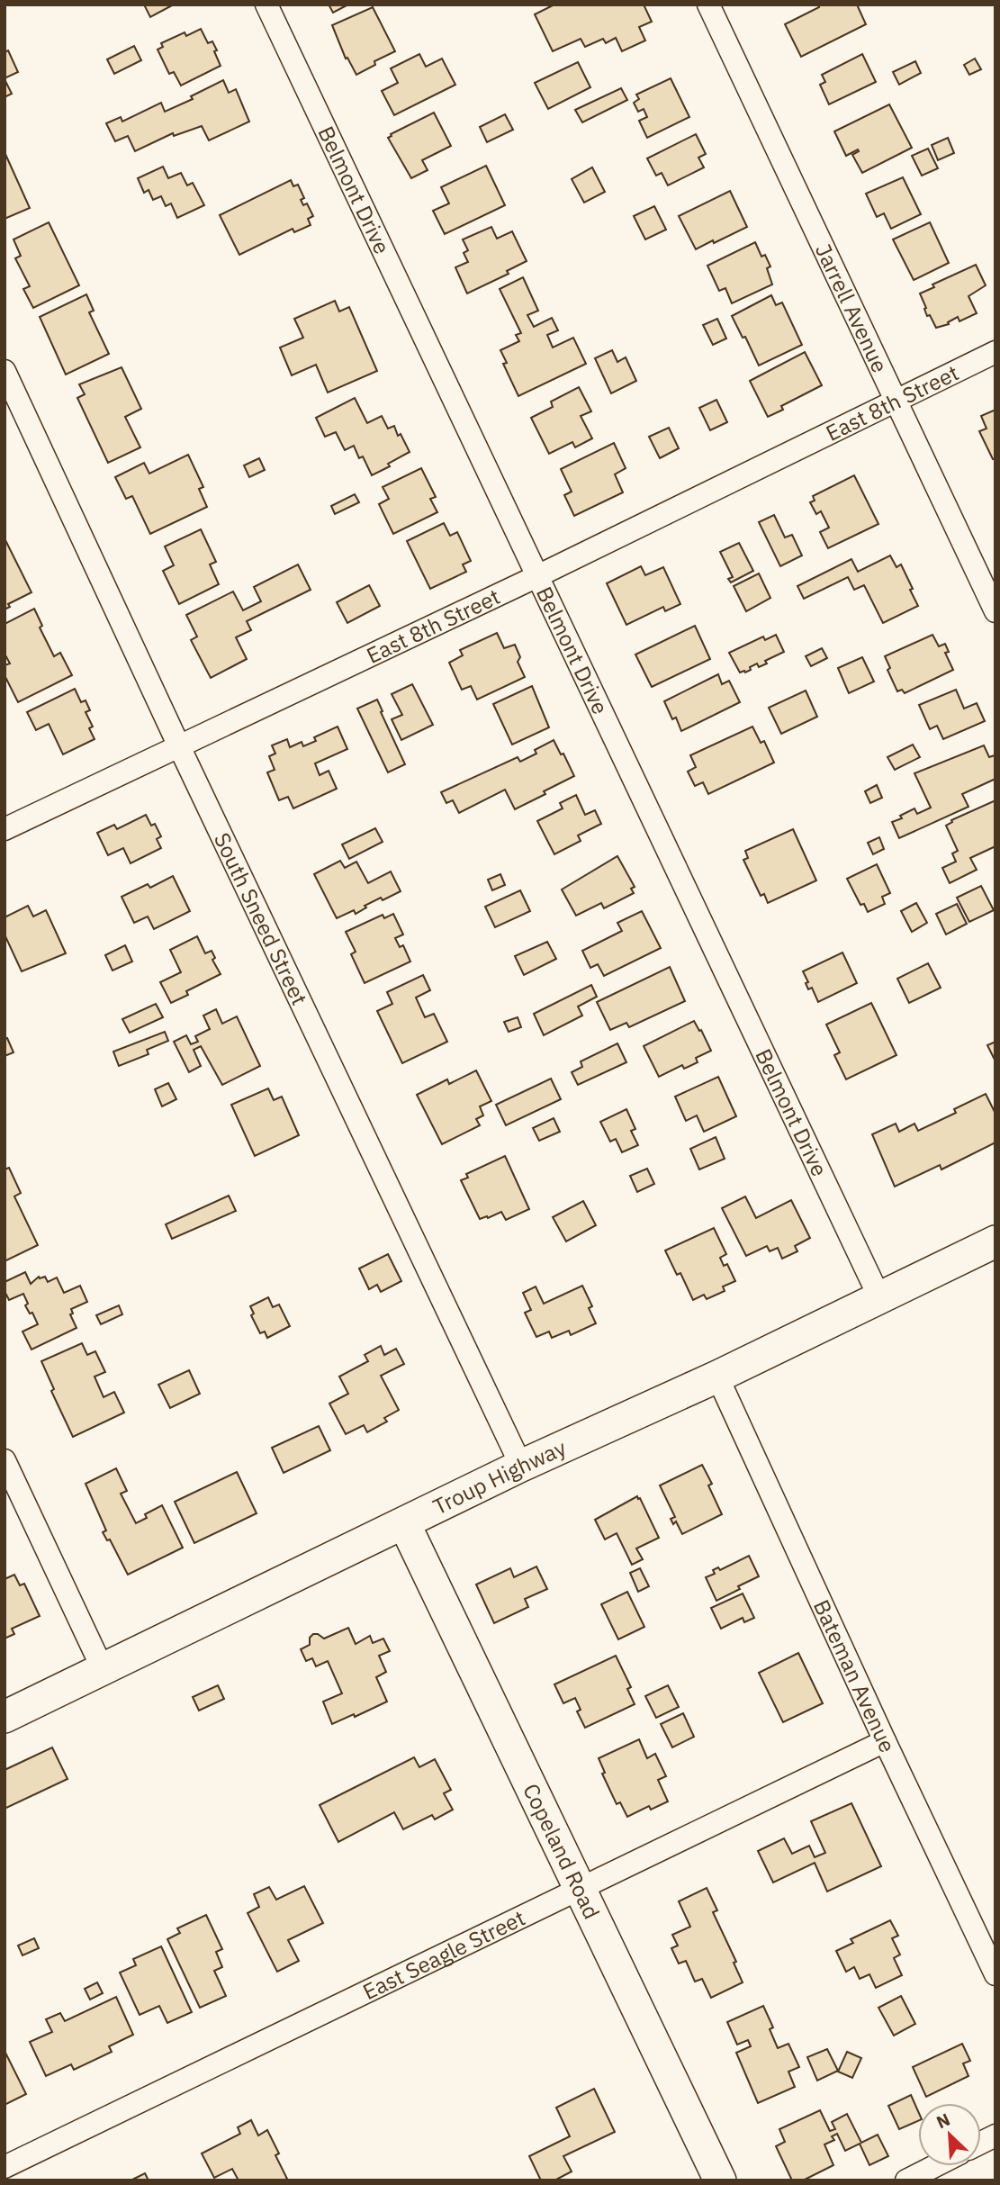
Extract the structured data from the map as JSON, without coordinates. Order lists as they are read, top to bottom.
{
  "streets": {
    "main road": ["Troup Highway", "Copeland Road"],
    "street": [
      "Belmont Drive",
      "Jarrell Avenue",
      "East 8th Street",
      "South Sneed Street",
      "Bateman Avenue",
      "East Seagle Street"
    ]
  },
  "crossings": [
    ["Belmont Drive", "East 8th Street"],
    ["Belmont Drive", "Troup Highway"],
    ["Jarrell Avenue", "East 8th Street"],
    ["East 8th Street", "South Sneed Street"],
    ["South Sneed Street", "Troup Highway"],
    ["Troup Highway", "Bateman Avenue"],
    ["Troup Highway", "Copeland Road"],
    ["Bateman Avenue", "East Seagle Street"],
    ["Copeland Road", "East Seagle Street"]
  ],
  "north": "top left"
}
